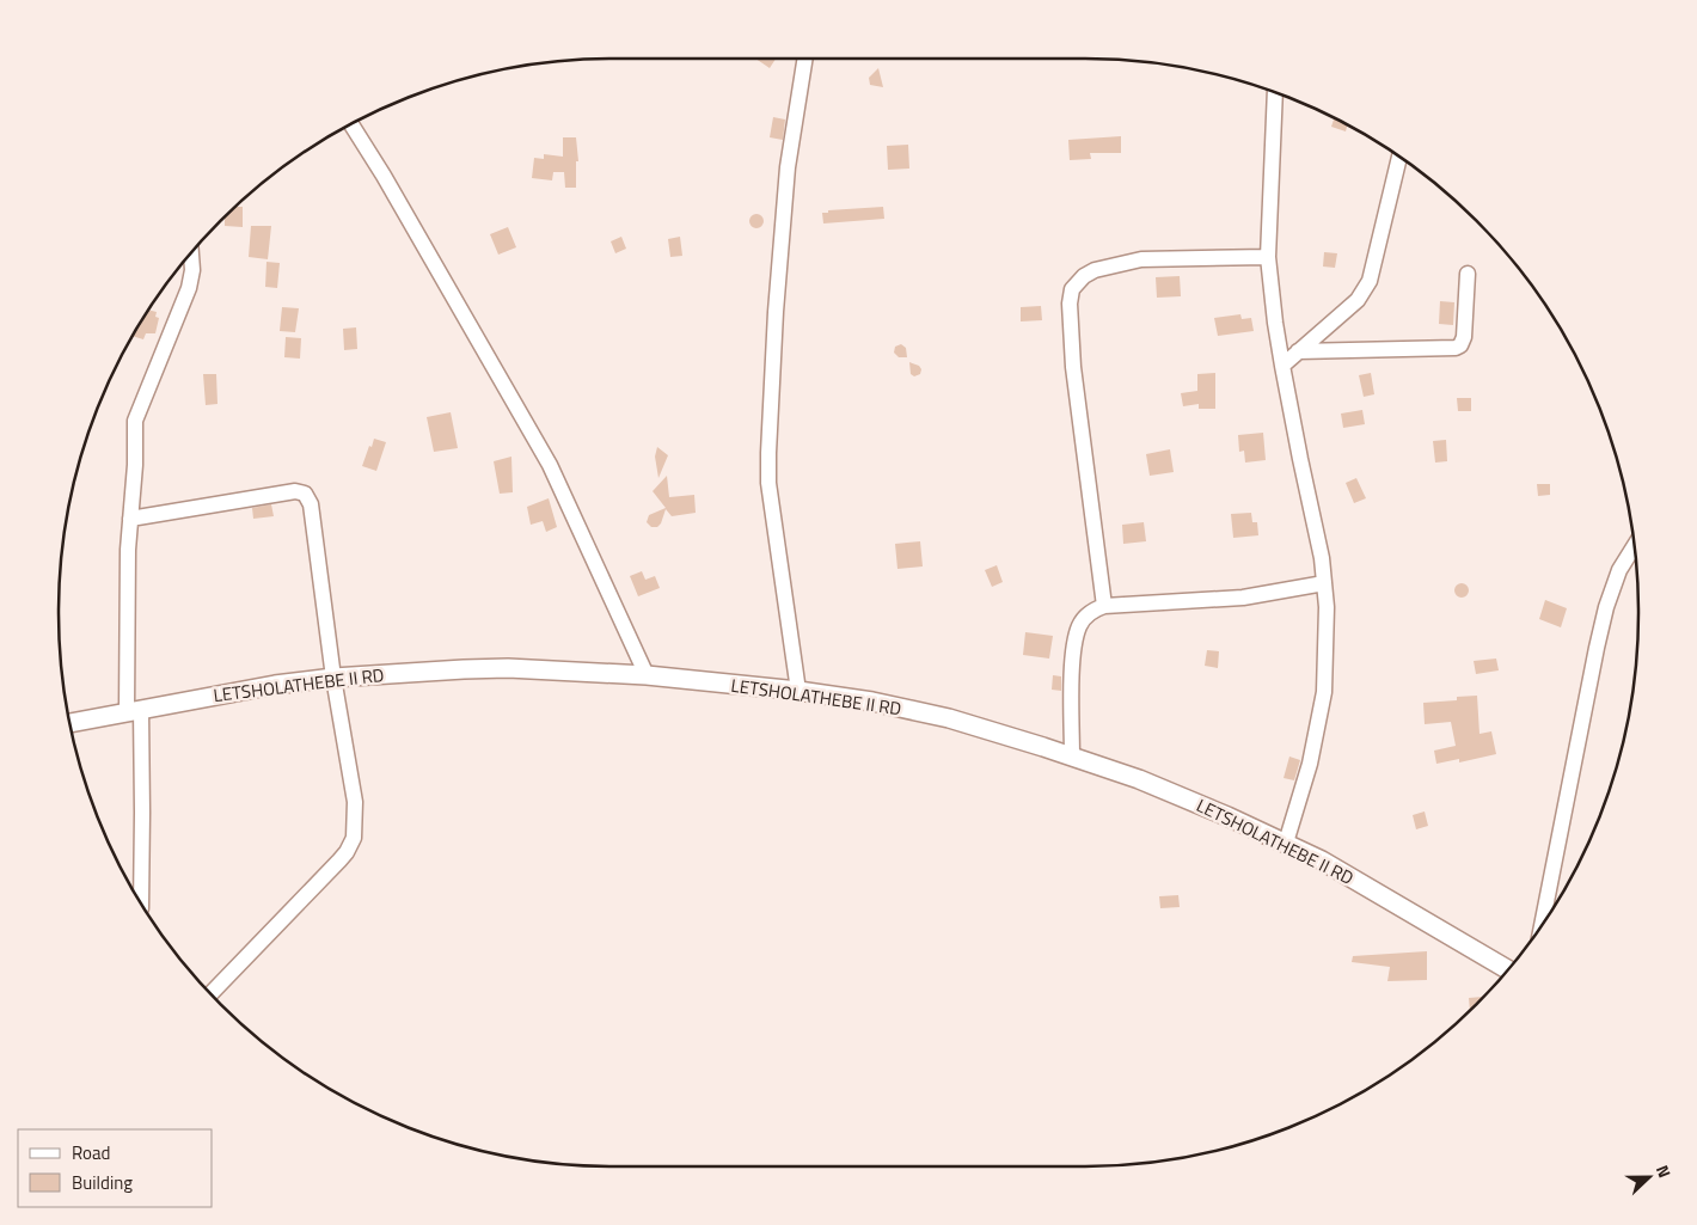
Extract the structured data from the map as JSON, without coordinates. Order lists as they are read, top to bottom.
{
  "streets": {
    "street": ["LETSHOLATHEBE II RD"]
  },
  "legend": ["Road", "Building"],
  "north": "right"
}
